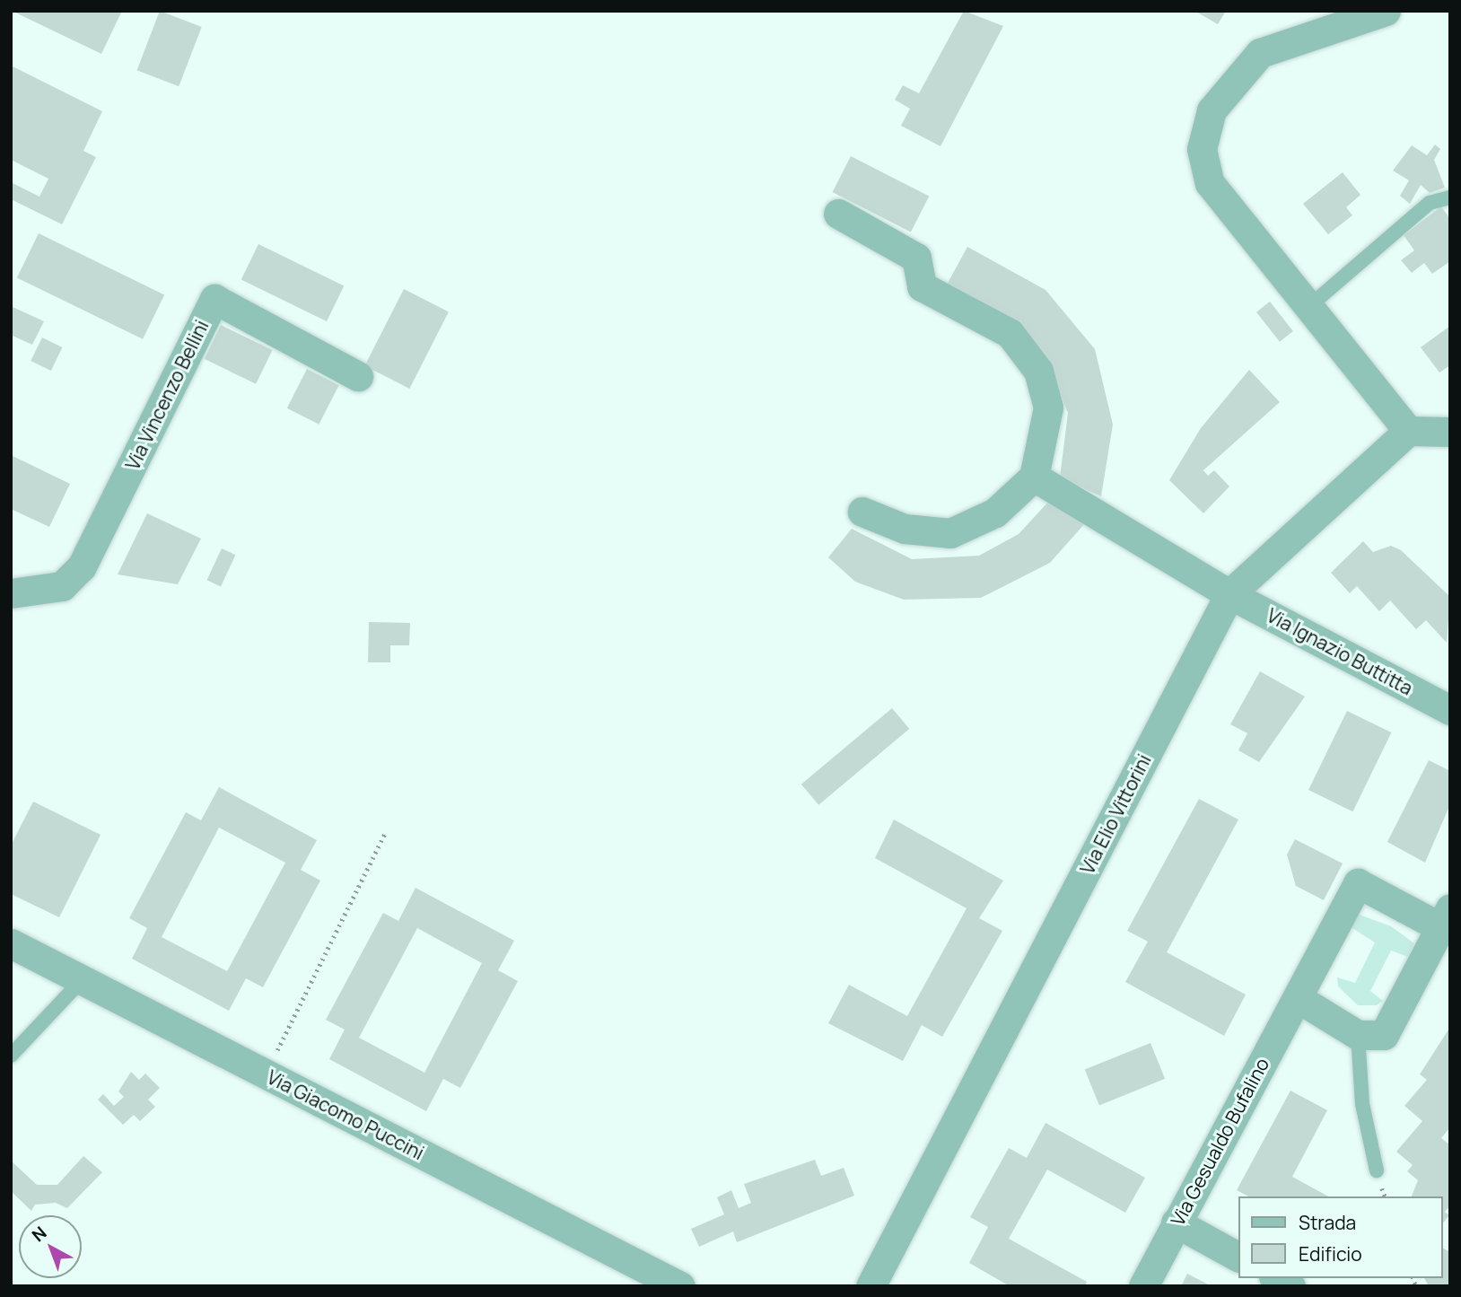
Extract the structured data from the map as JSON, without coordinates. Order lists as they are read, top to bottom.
{
  "streets": {
    "street": [
      "Via Vincenzo Bellini",
      "Via Ignazio Buttitta",
      "Via Elio Vittorini",
      "Via Giacomo Puccini",
      "Via Gesualdo Bufalino"
    ]
  },
  "crossings": [
    ["Via Ignazio Buttitta", "Via Elio Vittorini"]
  ],
  "legend": ["Strada", "Edificio"],
  "north": "top left"
}
